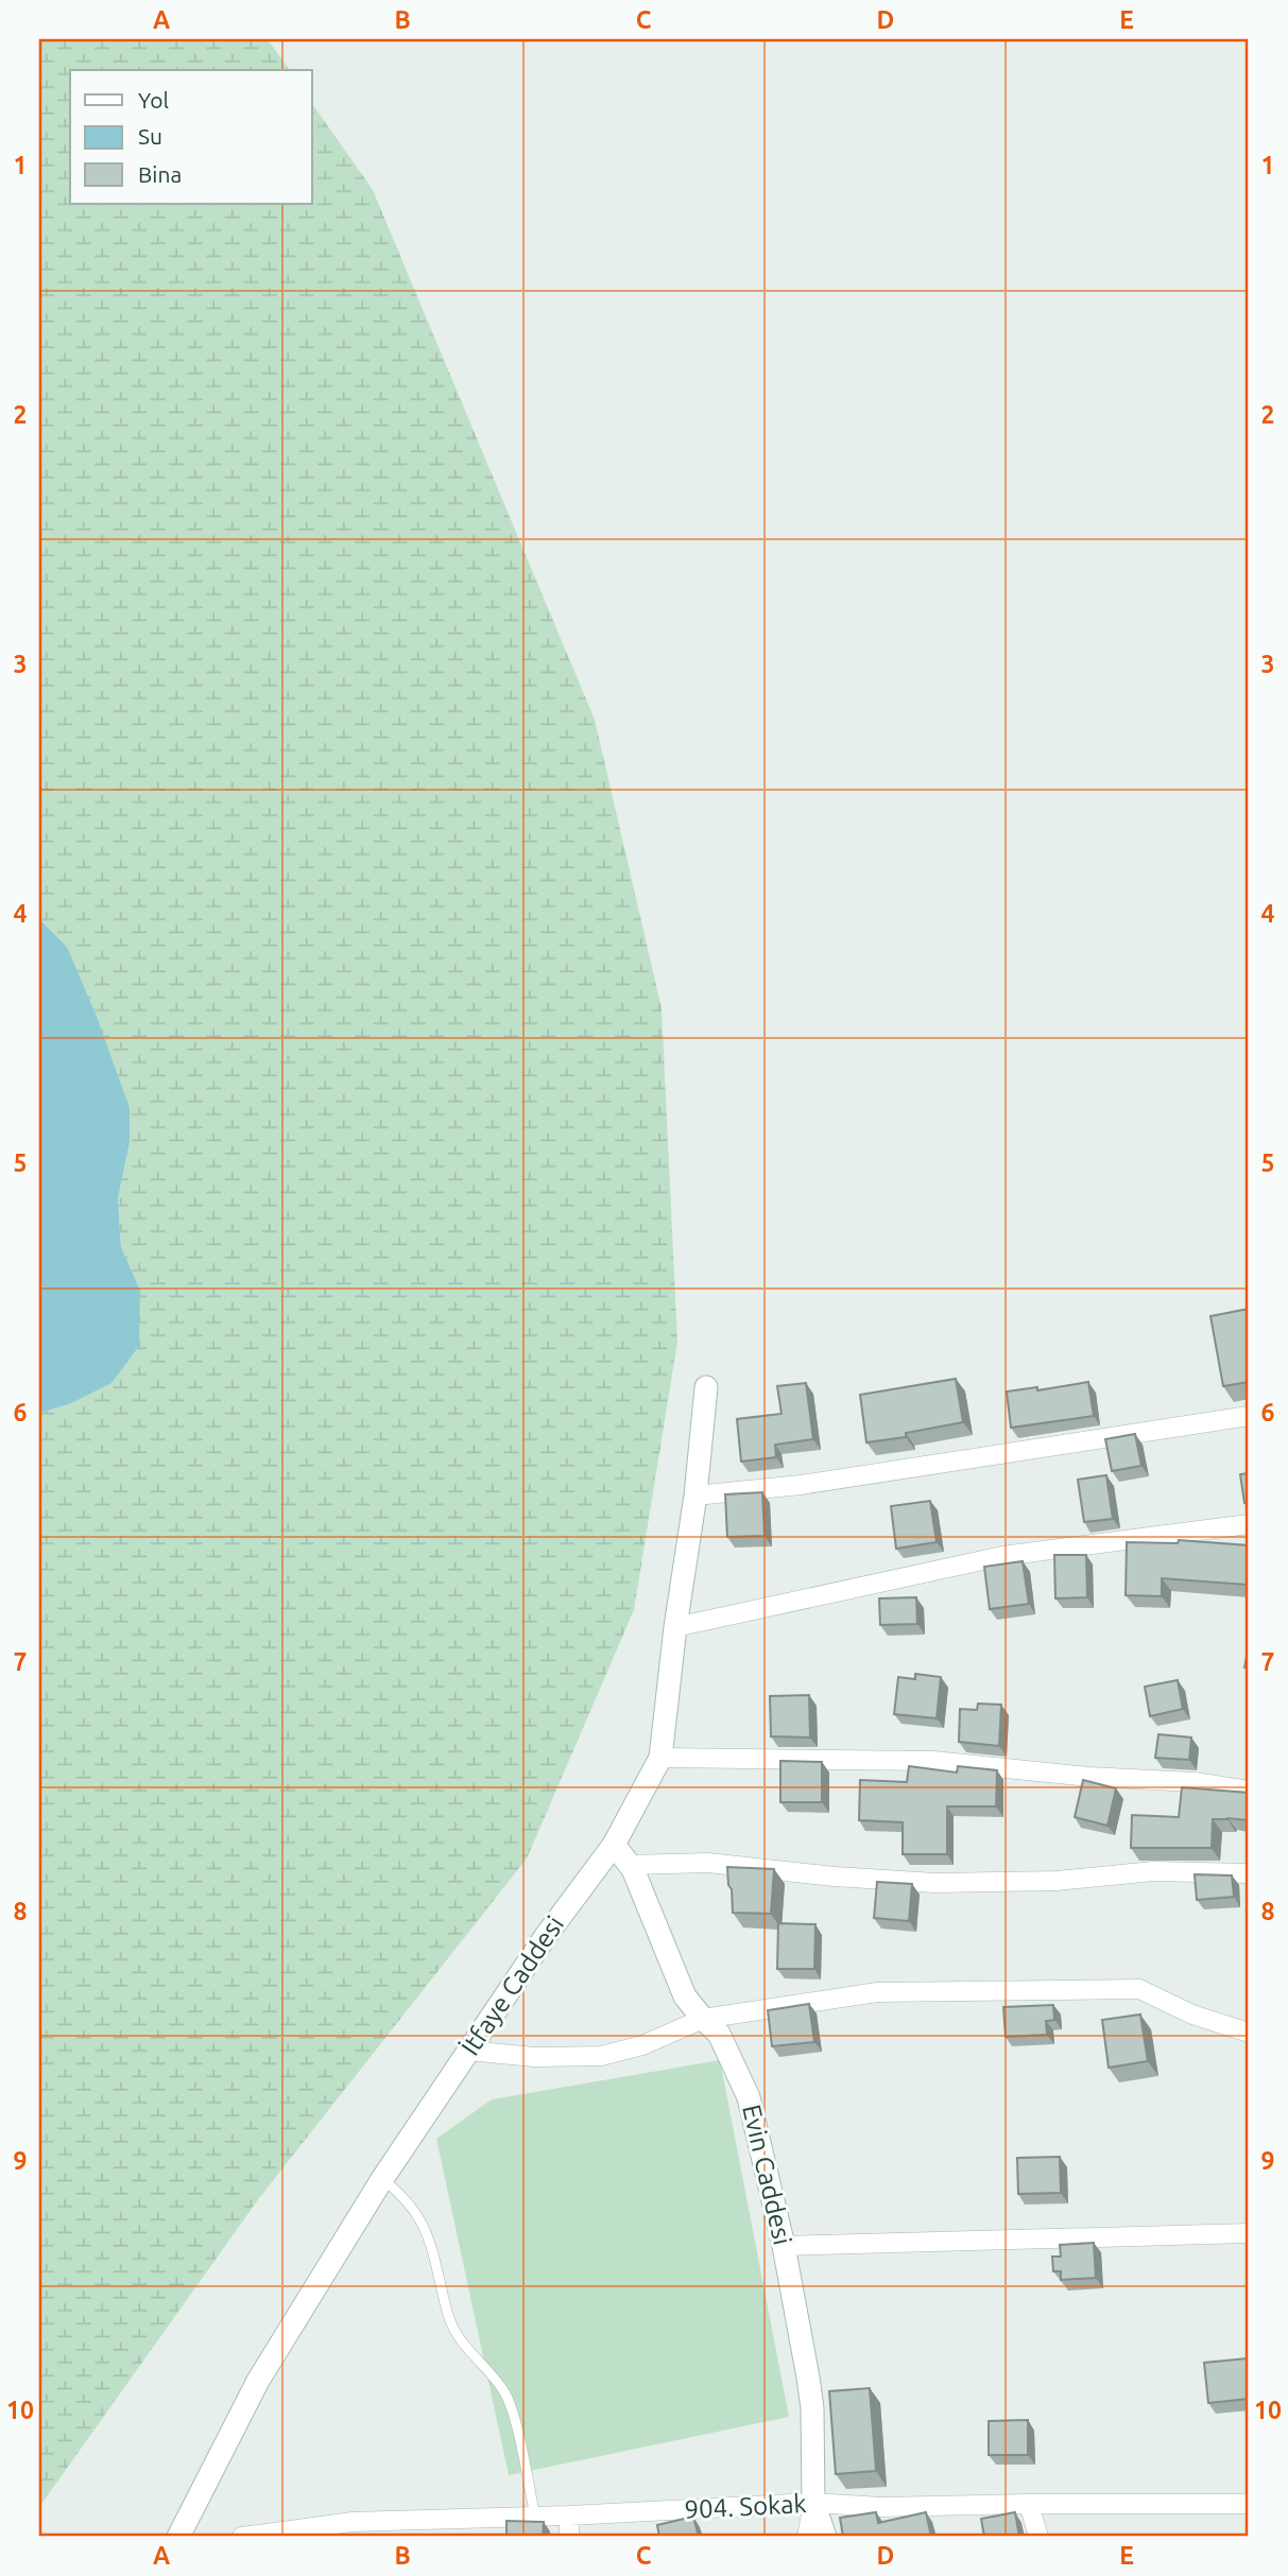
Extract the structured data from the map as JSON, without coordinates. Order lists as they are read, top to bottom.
{
  "streets": {
    "street": ["İtfaye Caddesi", "Evin Caddesi", "904. Sokak"]
  },
  "crossings": [
    ["İtfaye Caddesi", "Evin Caddesi"],
    ["Evin Caddesi", "904. Sokak"]
  ],
  "legend": ["Yol", "Su", "Bina"],
  "grid": {
    "columns": [
      "A",
      "B",
      "C",
      "D",
      "E"
    ],
    "rows": [
      "1",
      "2",
      "3",
      "4",
      "5",
      "6",
      "7",
      "8",
      "9",
      "10"
    ]
  }
}
